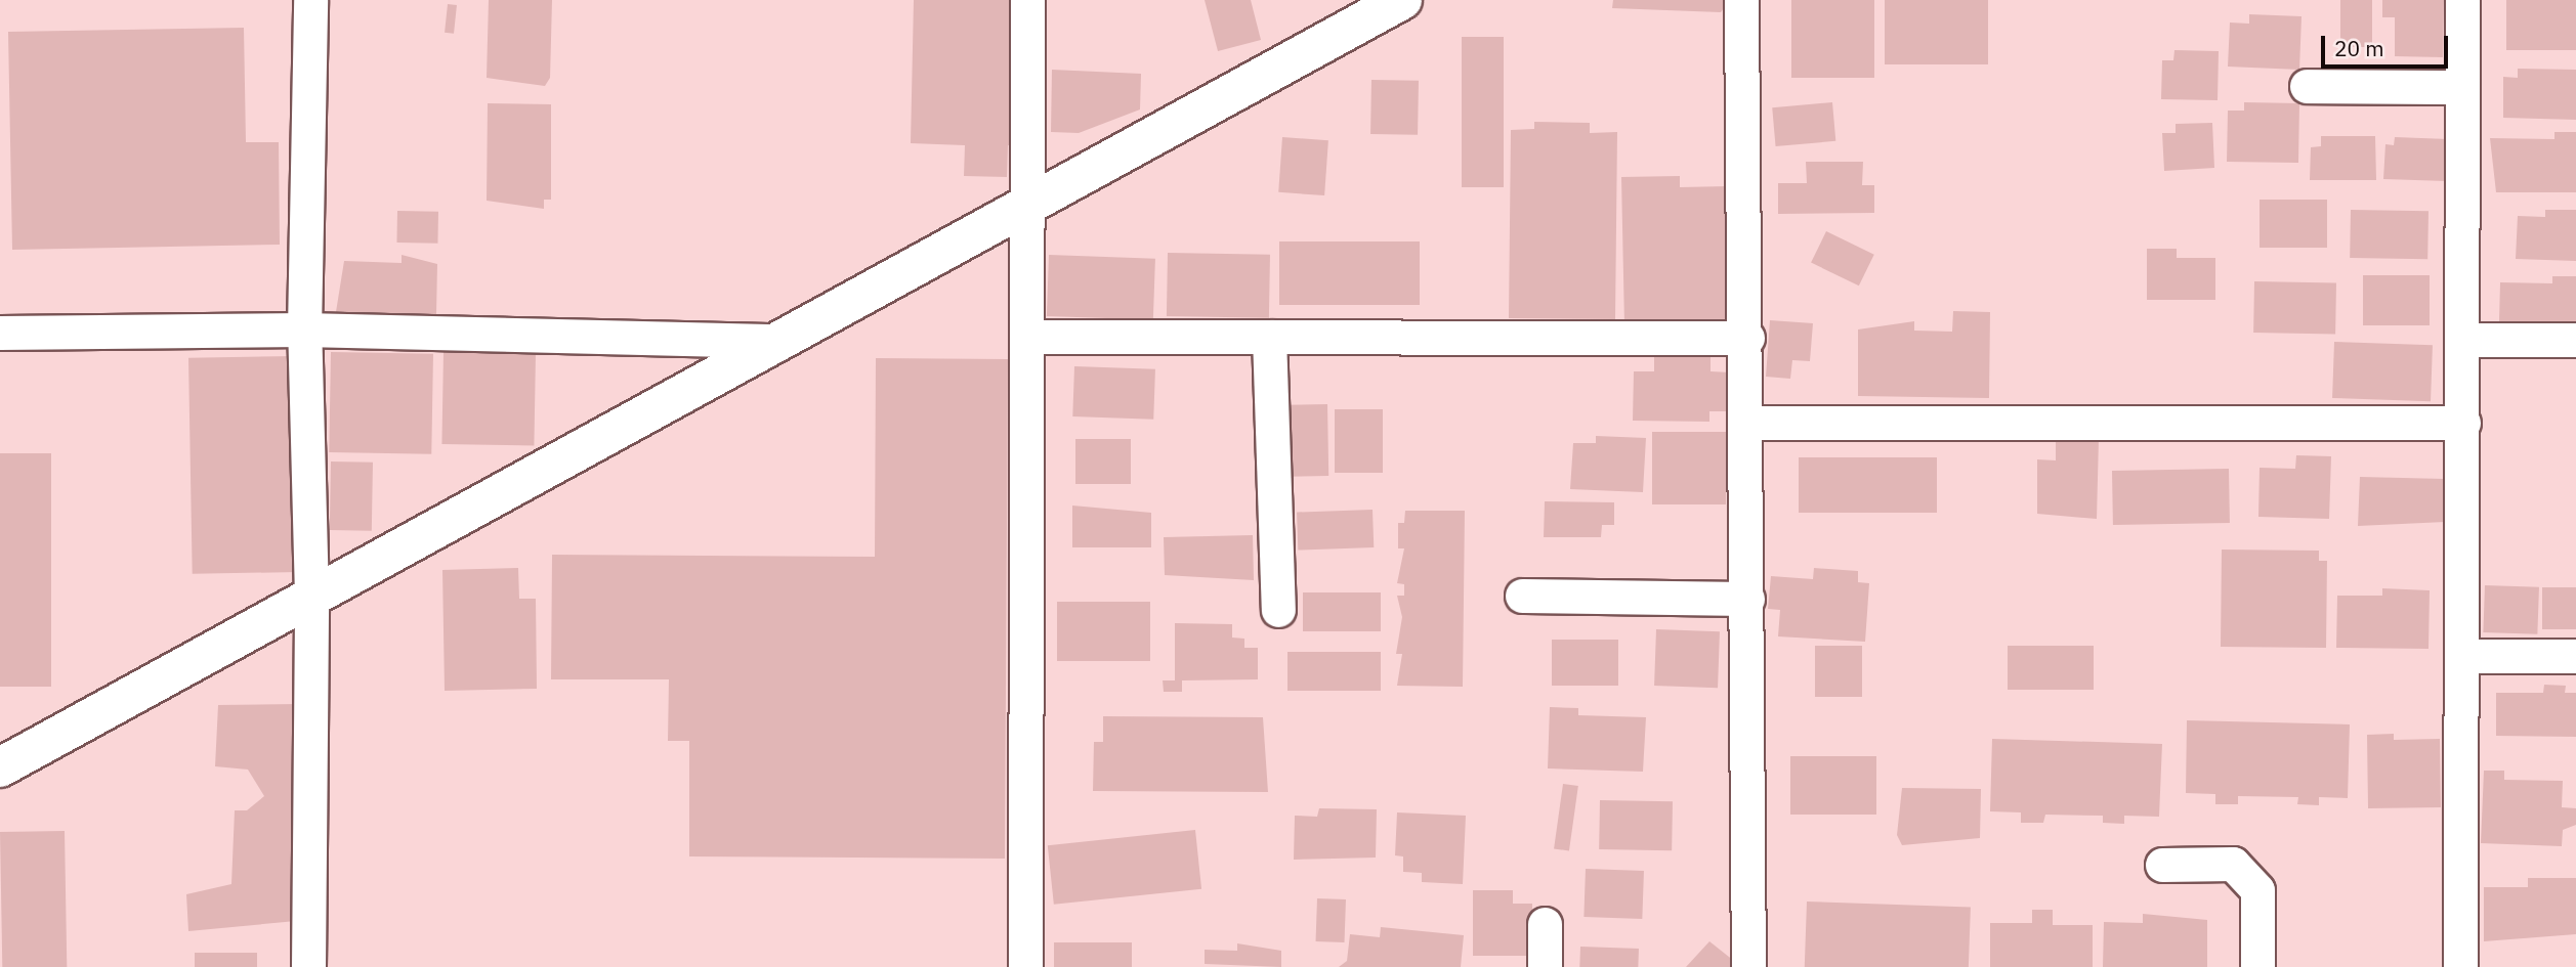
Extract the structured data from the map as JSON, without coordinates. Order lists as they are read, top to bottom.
{
  "scale_bar": "20 m"
}
